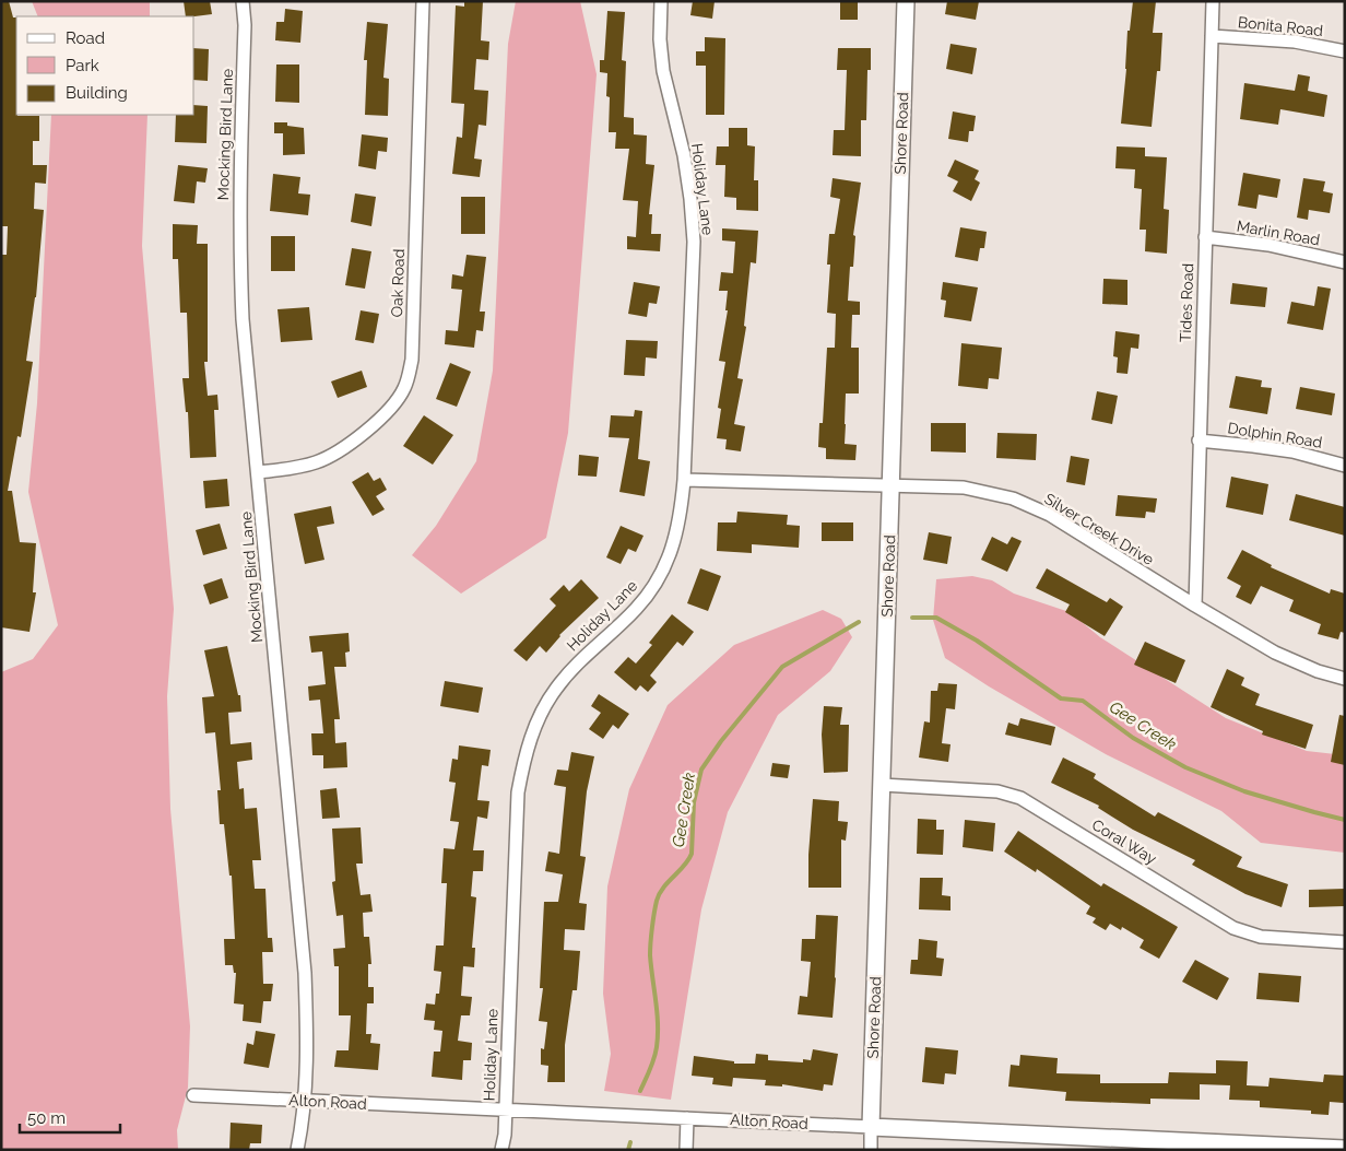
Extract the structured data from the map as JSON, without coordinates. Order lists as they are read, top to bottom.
{
  "streets": {
    "street": [
      "Bonita Road",
      "Shore Road",
      "Mocking Bird Lane",
      "Holiday Lane",
      "Marlin Road",
      "Oak Road",
      "Tides Road",
      "Dolphin Road",
      "Silver Creek Drive",
      "Coral Way",
      "Alton Road"
    ]
  },
  "crossings": [
    ["Bonita Road", "Tides Road"],
    ["Shore Road", "Silver Creek Drive"],
    ["Shore Road", "Coral Way"],
    ["Shore Road", "Alton Road"],
    ["Mocking Bird Lane", "Oak Road"],
    ["Mocking Bird Lane", "Alton Road"],
    ["Holiday Lane", "Silver Creek Drive"],
    ["Holiday Lane", "Alton Road"],
    ["Marlin Road", "Tides Road"],
    ["Tides Road", "Dolphin Road"],
    ["Tides Road", "Silver Creek Drive"]
  ],
  "water": ["Gee Creek"],
  "legend": ["Road", "Park", "Building"],
  "scale_bar": "50 m"
}
